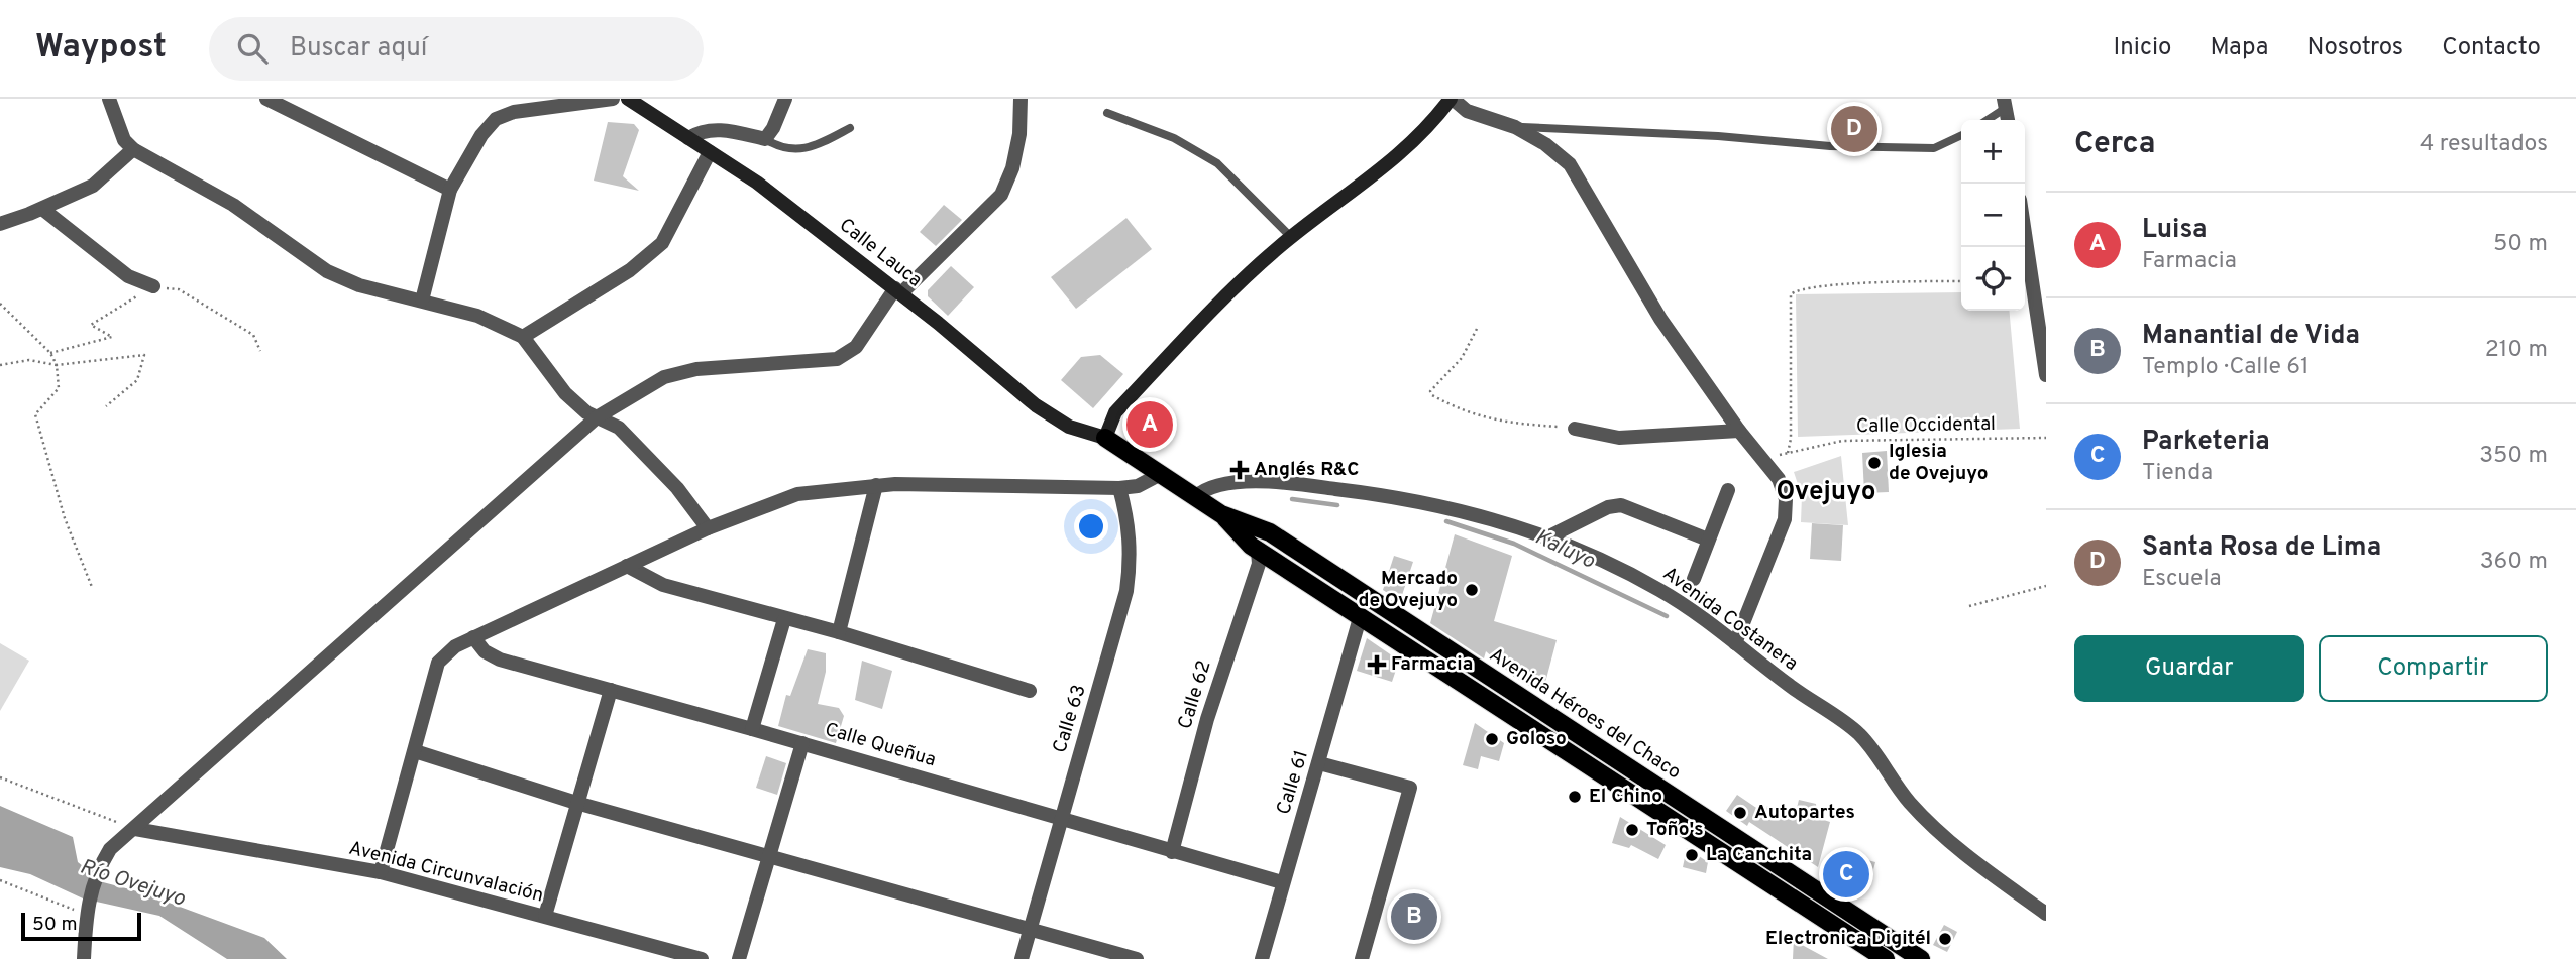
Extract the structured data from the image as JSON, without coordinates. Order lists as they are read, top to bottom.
{
  "streets": {
    "main road": ["Avenida Héroes del Chaco"],
    "street": [
      "Calle Lauca",
      "Avenida Costanera",
      "Calle 62",
      "Calle 63",
      "Calle Queñua",
      "Calle 61",
      "Avenida Circunvalación"
    ],
    "path": ["Calle Occidental"]
  },
  "crossings": [
    ["Calle Lauca", "Avenida Héroes del Chaco"],
    ["Avenida Costanera", "Avenida Héroes del Chaco"],
    ["Calle 62", "Avenida Héroes del Chaco"],
    ["Calle 62", "Calle Queñua"],
    ["Avenida Héroes del Chaco", "Calle 61"],
    ["Calle 63", "Calle Queñua"],
    ["Calle Queñua", "Calle 61"]
  ],
  "districts": ["Ovejuyo"],
  "water": ["Kaluyo", "Río Ovejuyo"],
  "places": {
    "other": [
      "Iglesia de Ovejuyo",
      "Mercado de Ovejuyo",
      "Goloso",
      "El Chino",
      "Autopartes",
      "Toño's",
      "La Canchita",
      "Electronica Digitél"
    ],
    "health": ["Anglés R&C", "Farmacia"]
  },
  "scale_bar": "50 m",
  "page": {
    "header": "Waypost",
    "search": "Buscar aquí",
    "nav": [
      "Inicio",
      "Mapa",
      "Nosotros",
      "Contacto"
    ],
    "heading": ["Cerca", "4 resultados"],
    "pins": [
      "D",
      "A",
      "C",
      "B"
    ],
    "map_buttons": ["+", "−"],
    "list": [
      {
        "mark": "A",
        "name": "Luisa",
        "note": "Farmacia",
        "value": "50 m"
      },
      {
        "mark": "B",
        "name": "Manantial de Vida",
        "note": "Templo · Calle 61",
        "value": "210 m"
      },
      {
        "mark": "C",
        "name": "Parketeria",
        "note": "Tienda",
        "value": "350 m"
      },
      {
        "mark": "D",
        "name": "Santa Rosa de Lima",
        "note": "Escuela",
        "value": "360 m"
      }
    ],
    "buttons": ["Guardar", "Compartir"],
    "scale": "50 m"
  }
}
